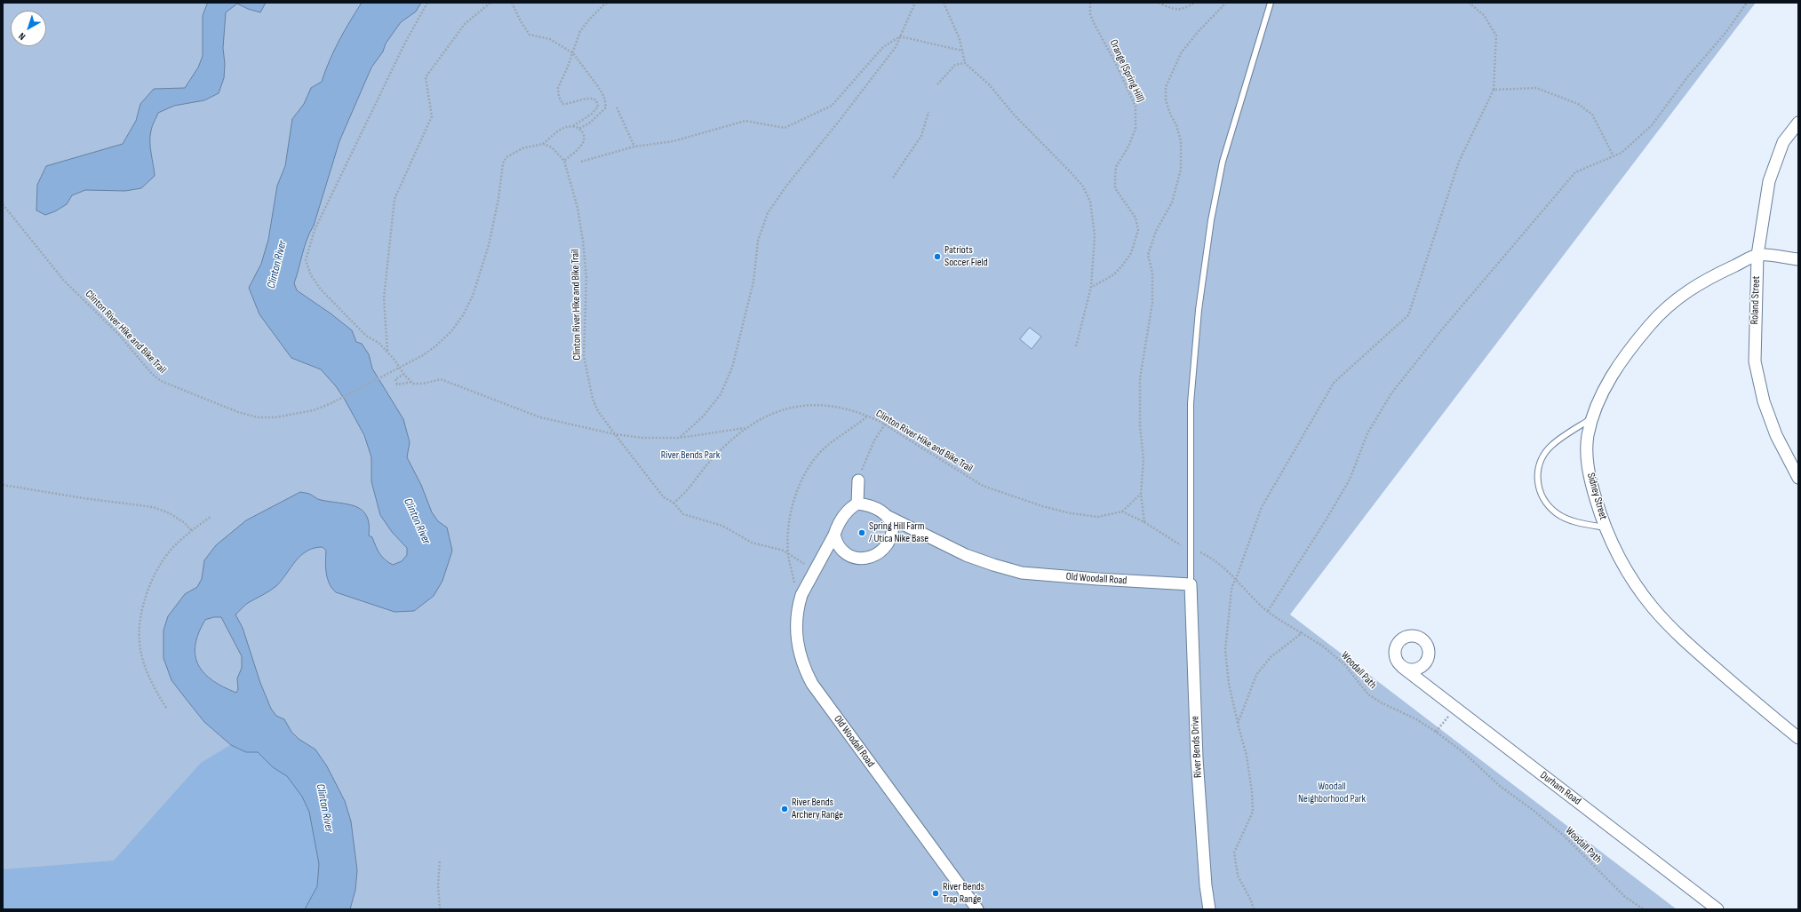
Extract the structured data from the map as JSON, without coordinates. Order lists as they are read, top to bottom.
{
  "streets": {
    "street": [
      "Roland Street",
      "Sidney Street",
      "Old Woodall Road",
      "River Bends Drive",
      "Durham Road"
    ],
    "path": ["Orange (Spring Hill)", "Clinton River Hike and Bike Trail", "Woodall Path"]
  },
  "crossings": [
    ["Roland Street", "Sidney Street"],
    ["Old Woodall Road", "River Bends Drive"]
  ],
  "water": ["Clinton River"],
  "parks": ["River Bends Park", "Woodall Neighborhood Park"],
  "places": [
    "Patriots Soccer Field",
    "Spring Hill Farm / Utica Nike Base",
    "River Bends Archery Range",
    "River Bends Trap Range"
  ],
  "north": "bottom left"
}
